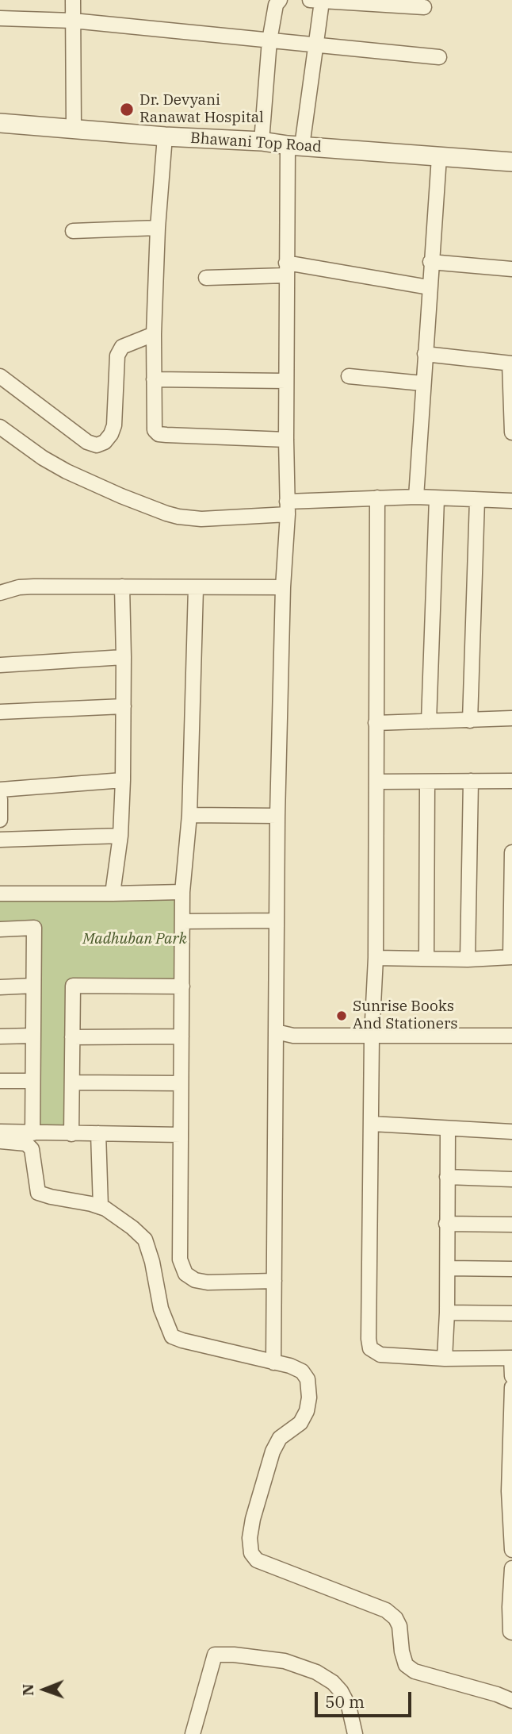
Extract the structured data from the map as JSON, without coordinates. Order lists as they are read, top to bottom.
{
  "streets": {
    "street": ["Bhawani Top Road"]
  },
  "parks": ["Madhuban Park"],
  "places": ["Dr. Devyani Ranawat Hospital", "Sunrise Books And Stationers"],
  "scale_bar": "50 m",
  "north": "left"
}
